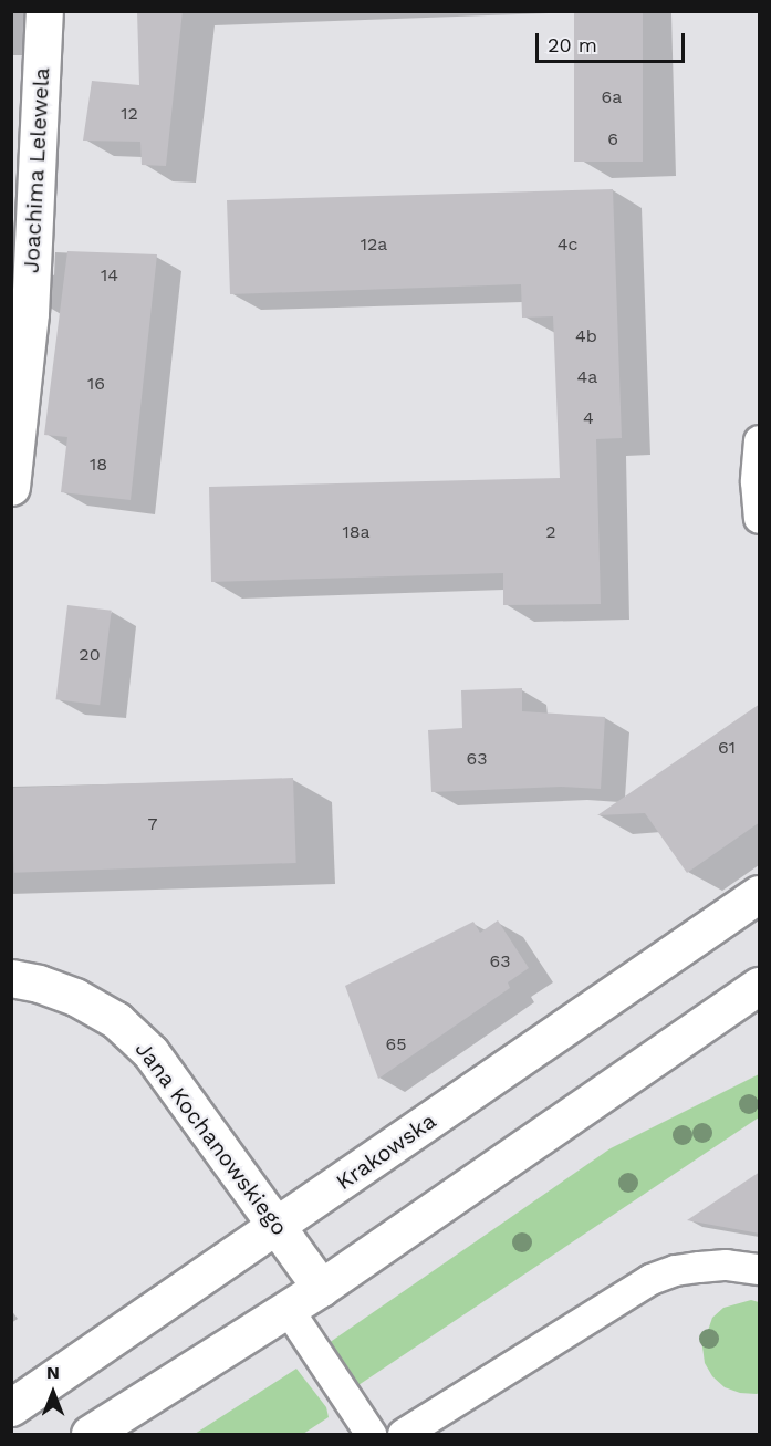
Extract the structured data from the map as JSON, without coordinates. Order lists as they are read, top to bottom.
{
  "streets": {
    "street": ["Joachima Lelewela", "Jana Kochanowskiego", "Krakowska"]
  },
  "crossings": [
    ["Jana Kochanowskiego", "Krakowska"]
  ],
  "house_numbers": [
    "6a",
    "12",
    "6",
    "12a",
    "4c",
    "14",
    "4b",
    "4a",
    "16",
    "4",
    "18",
    "18a",
    "2",
    "20",
    "61",
    "63",
    "7",
    "63",
    "65"
  ],
  "scale_bar": "20 m",
  "north": "top"
}
